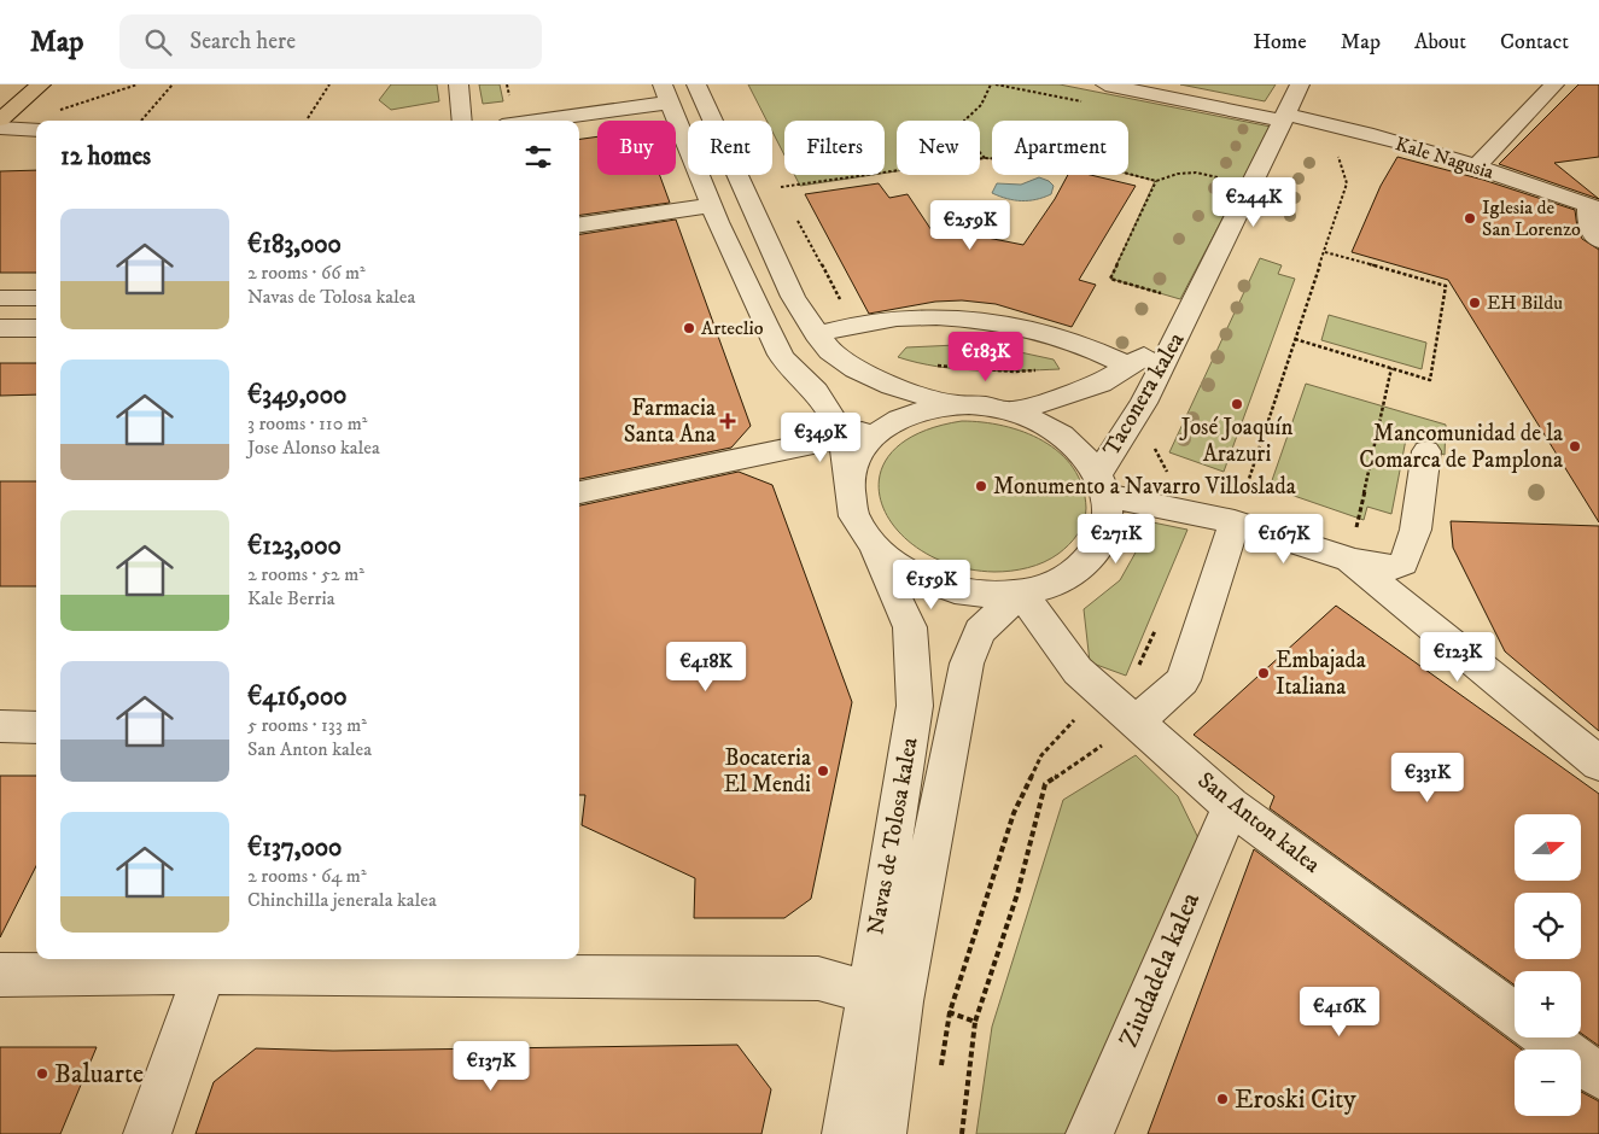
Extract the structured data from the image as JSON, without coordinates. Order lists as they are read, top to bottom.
{
  "streets": {
    "street": [
      "Kale Nagusia",
      "Taconera kalea",
      "San Anton kalea",
      "Navas de Tolosa kalea",
      "Ziudadela kalea"
    ]
  },
  "crossings": [
    ["Kale Nagusia", "Taconera kalea"],
    ["San Anton kalea", "Navas de Tolosa kalea"],
    ["San Anton kalea", "Ziudadela kalea"]
  ],
  "places": {
    "other": [
      "Iglesia de San Lorenzo",
      "EH Bildu",
      "Arteclio",
      "José Joaquín Arazuri",
      "Mancomunidad de la Comarca de Pamplona",
      "Monumento a Navarro Villoslada",
      "Embajada Italiana",
      "Bocateria El Mendi",
      "Baluarte",
      "Eroski City"
    ],
    "health": ["Farmacia Santa Ana"]
  },
  "north": "right",
  "page": {
    "header": "Map",
    "search": "Search here",
    "nav": [
      "Home",
      "Map",
      "About",
      "Contact"
    ],
    "chip": [
      "Buy",
      "Rent",
      "Filters",
      "New",
      "Apartment"
    ],
    "heading": "12 homes",
    "price": [
      "€244K",
      "€259K",
      "€183K",
      "€349K",
      "€271K",
      "€167K",
      "€159K",
      "€123K",
      "€418K",
      "€331K",
      "€416K",
      "€137K"
    ],
    "list": [
      {
        "name": "€183,000",
        "note": "2 rooms · 66 m² · Navas de Tolosa kalea"
      },
      {
        "name": "€349,000",
        "note": "3 rooms · 110 m² · Jose Alonso kalea"
      },
      {
        "name": "€123,000",
        "note": "2 rooms · 52 m² · Kale Berria"
      },
      {
        "name": "€416,000",
        "note": "5 rooms · 133 m² · San Anton kalea"
      },
      {
        "name": "€137,000",
        "note": "2 rooms · 64 m² · Chinchilla jenerala kalea"
      }
    ],
    "map_buttons": ["+", "−"]
  }
}
